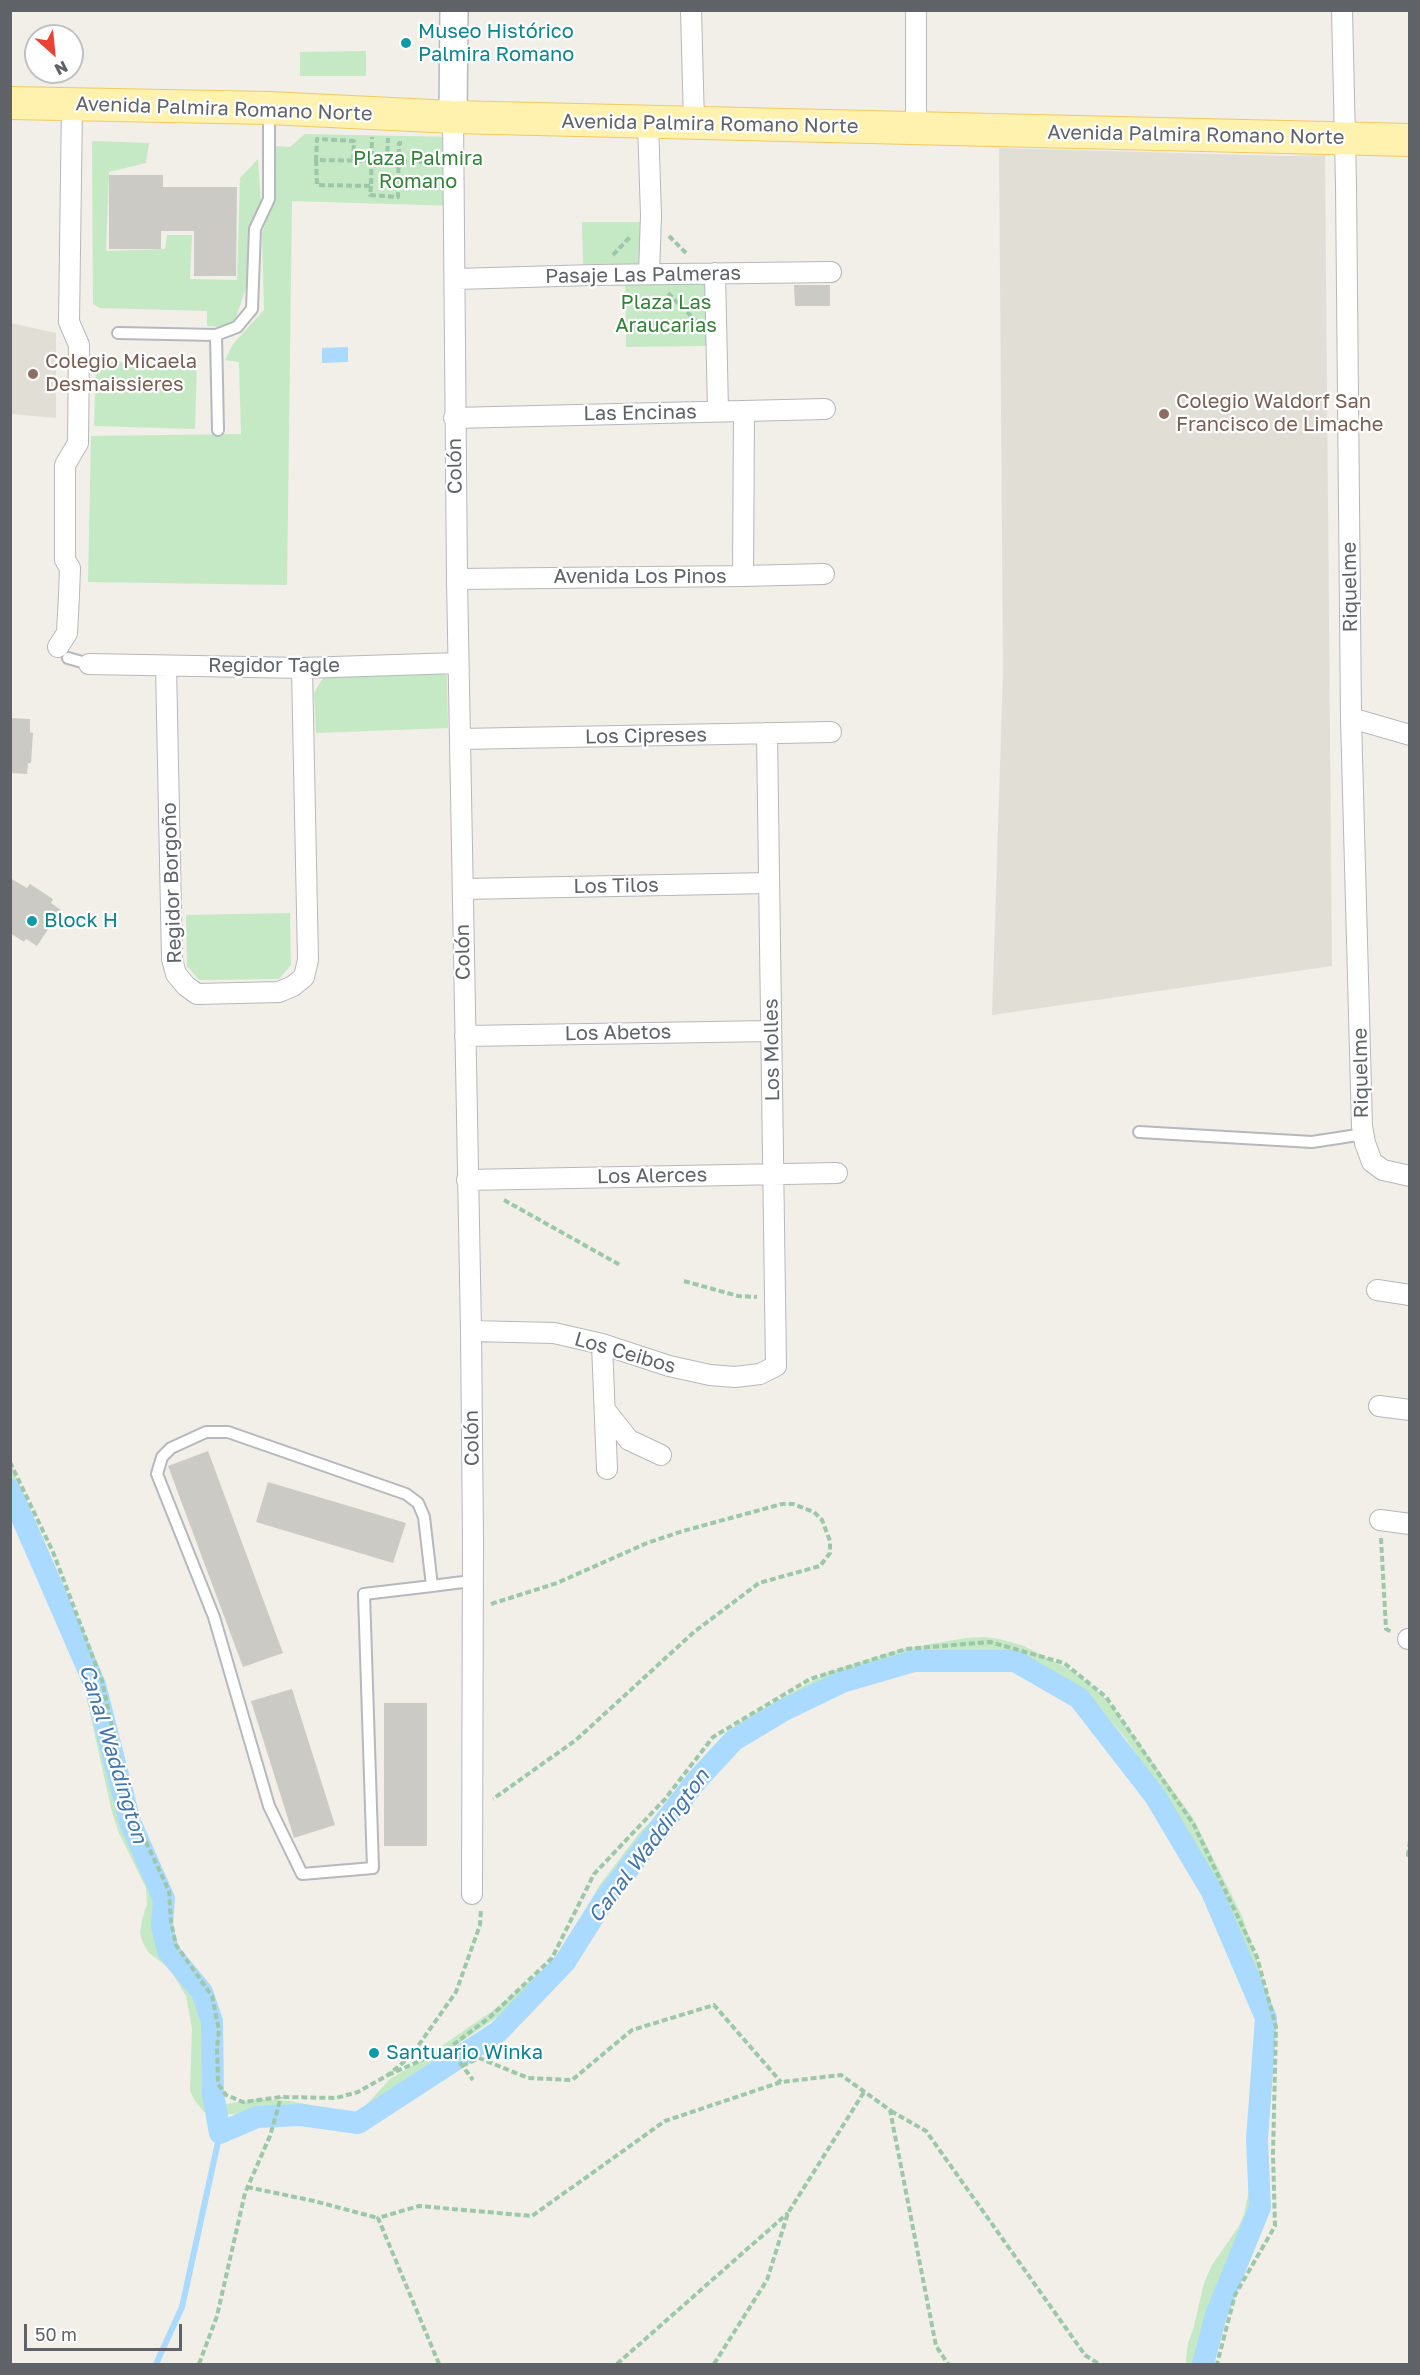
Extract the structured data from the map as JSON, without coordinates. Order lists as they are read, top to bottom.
{
  "streets": {
    "main road": ["Avenida Palmira Romano Norte"],
    "street": [
      "Pasaje Las Palmeras",
      "Las Encinas",
      "Colón",
      "Avenida Los Pinos",
      "Riquelme",
      "Regidor Tagle",
      "Los Cipreses",
      "Regidor Borgoño",
      "Los Tilos",
      "Los Abetos",
      "Los Molles",
      "Los Alerces",
      "Los Ceibos"
    ]
  },
  "crossings": [
    ["Avenida Palmira Romano Norte", "Colón"],
    ["Avenida Palmira Romano Norte", "Riquelme"],
    ["Pasaje Las Palmeras", "Colón"],
    ["Las Encinas", "Colón"],
    ["Colón", "Avenida Los Pinos"],
    ["Colón", "Regidor Tagle"],
    ["Colón", "Los Cipreses"],
    ["Colón", "Los Tilos"],
    ["Colón", "Los Abetos"],
    ["Colón", "Los Alerces"],
    ["Colón", "Los Ceibos"],
    ["Regidor Tagle", "Regidor Borgoño"],
    ["Los Cipreses", "Los Molles"],
    ["Los Tilos", "Los Molles"],
    ["Los Abetos", "Los Molles"],
    ["Los Molles", "Los Alerces"],
    ["Los Molles", "Los Ceibos"]
  ],
  "water": ["Canal Waddington"],
  "parks": ["Plaza Palmira Romano", "Plaza Las Araucarias"],
  "places": [
    "Museo Histórico Palmira Romano",
    "Colegio Micaela Desmaissieres",
    "Colegio Waldorf San Francisco de Limache",
    "Block H",
    "Santuario Winka"
  ],
  "scale_bar": "50 m",
  "north": "bottom right"
}
